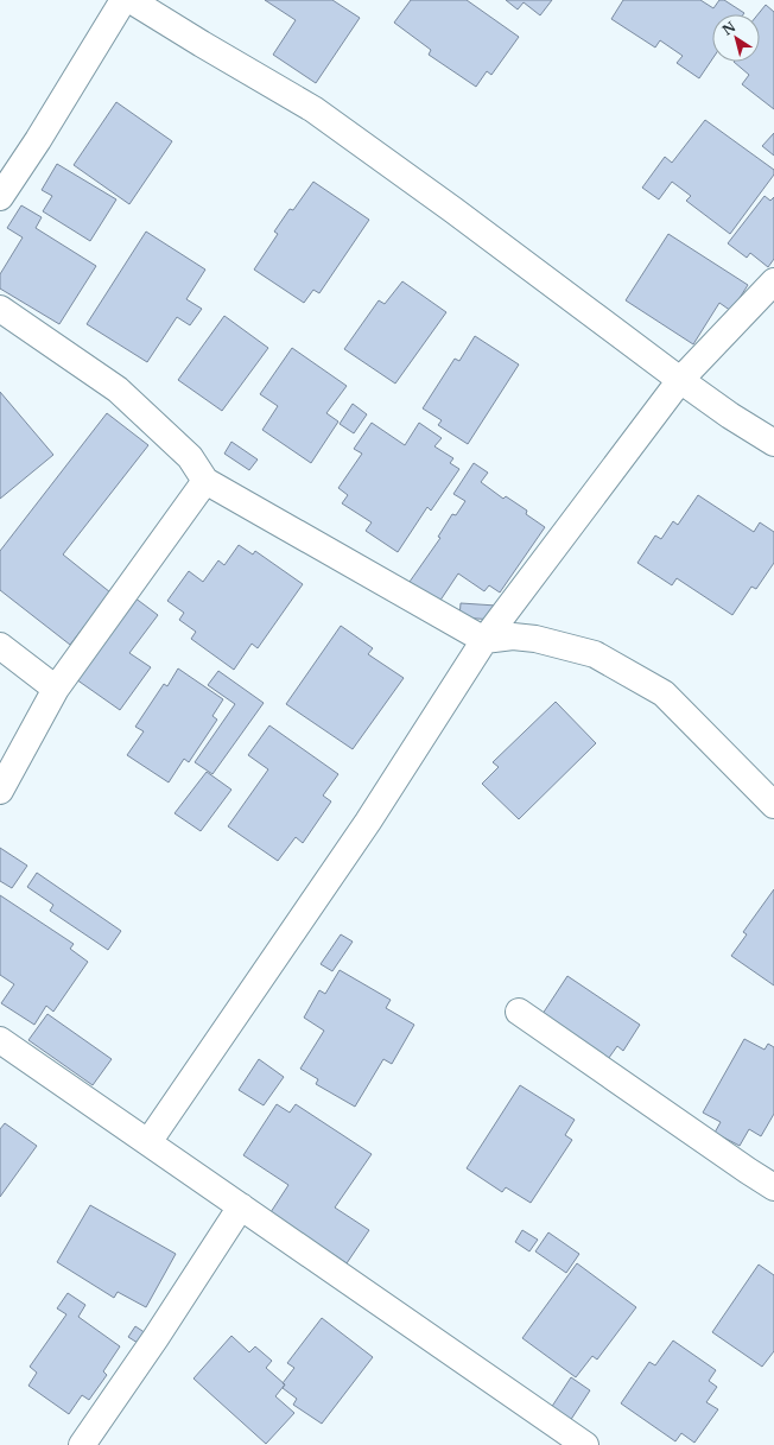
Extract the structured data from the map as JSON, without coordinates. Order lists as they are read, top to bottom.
{
  "north": "top left"
}
